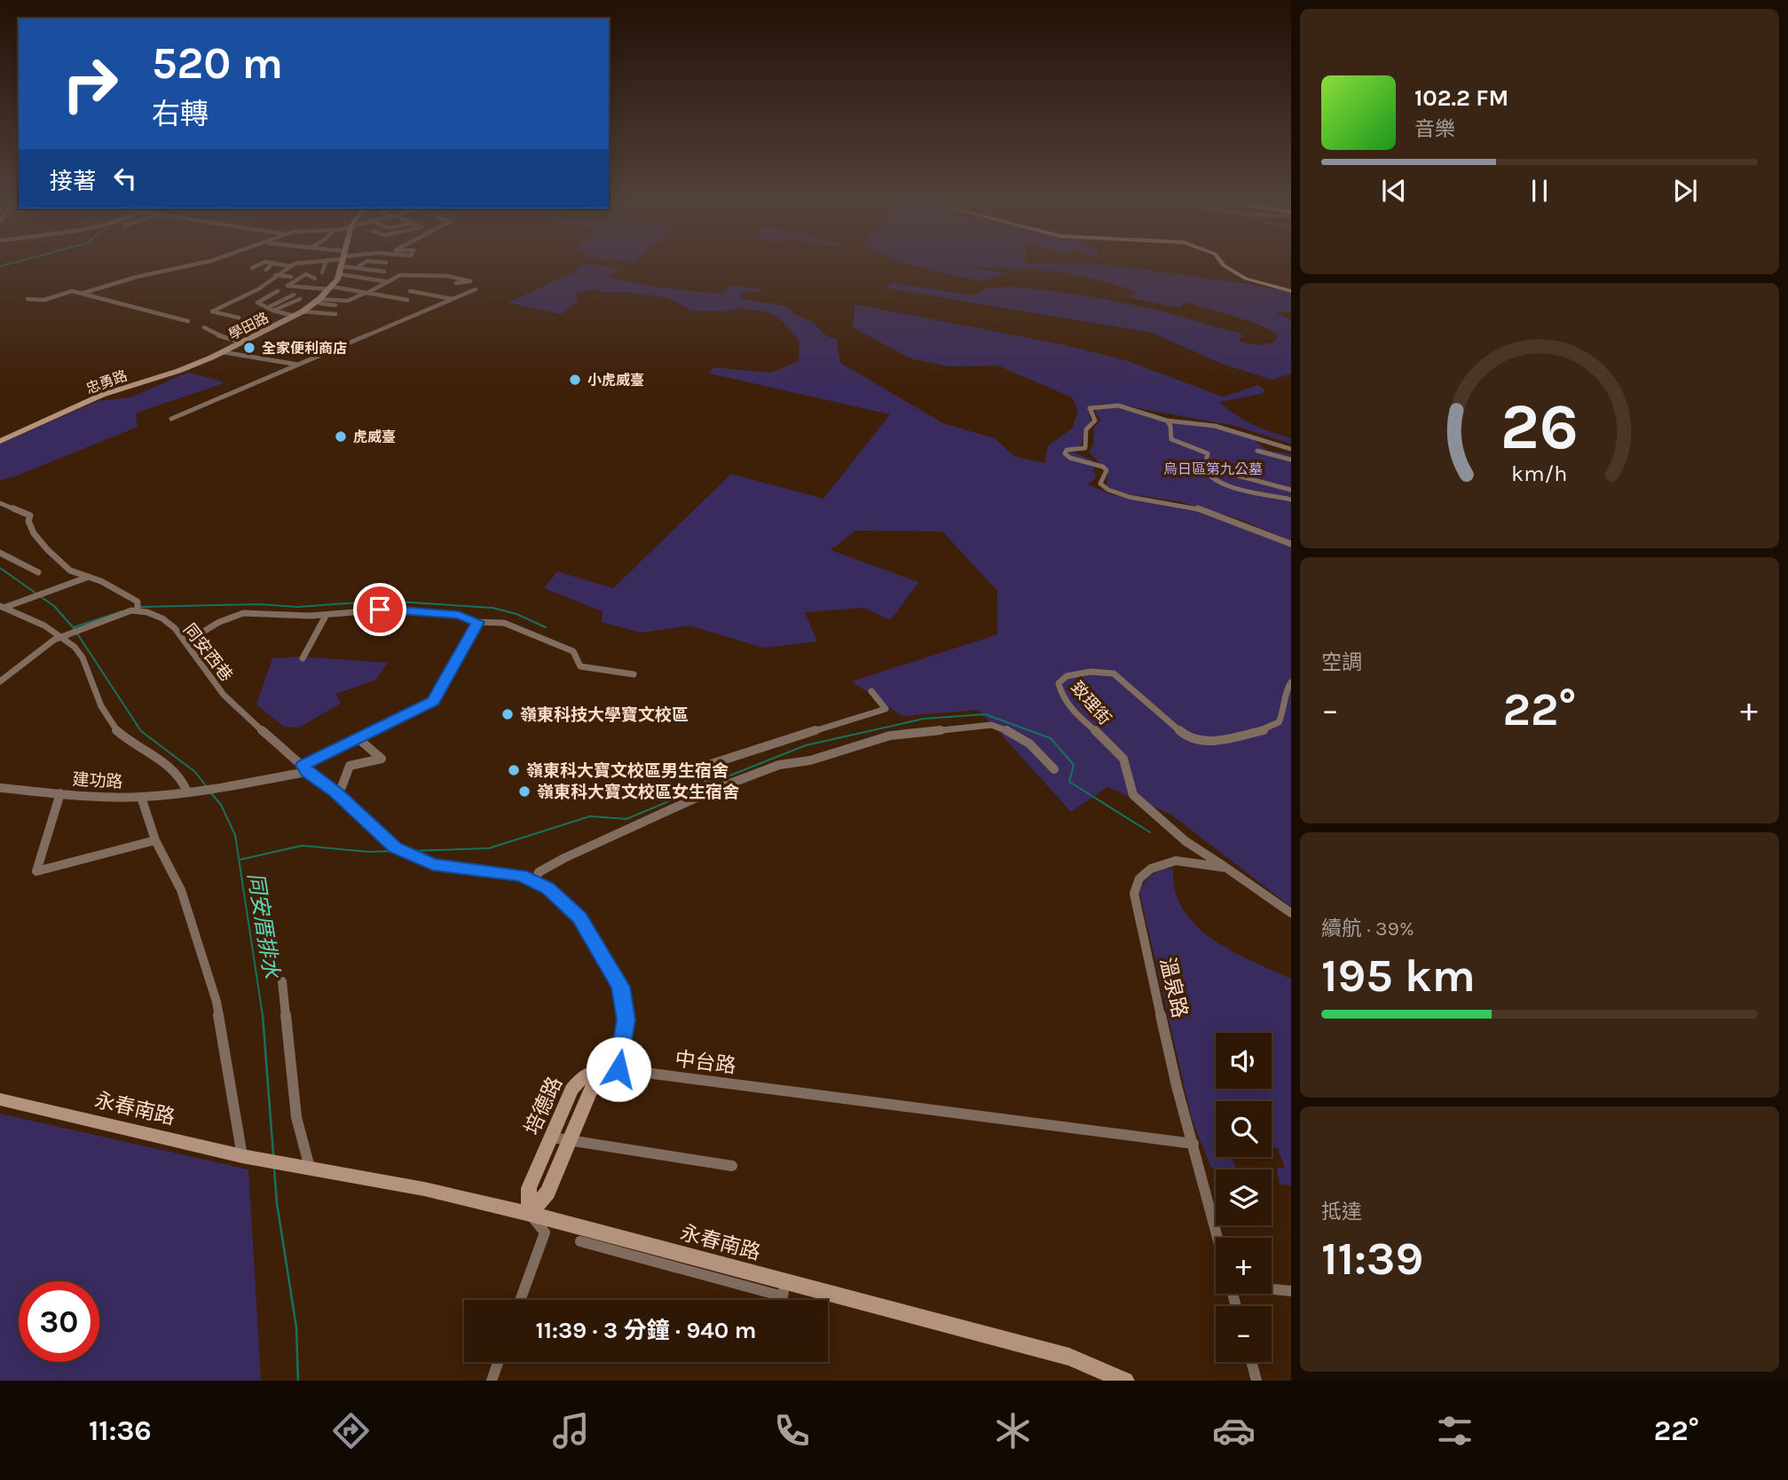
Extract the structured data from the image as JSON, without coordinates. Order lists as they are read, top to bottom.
{
  "streets": {
    "street": [
      "學田路",
      "忠勇路",
      "同安西巷",
      "致理街",
      "建功路",
      "溫泉路",
      "中台路",
      "培德路",
      "永春南路"
    ]
  },
  "crossings": [
    ["學田路", "忠勇路"],
    ["同安西巷", "建功路"],
    ["致理街", "溫泉路"],
    ["溫泉路", "中台路"],
    ["中台路", "培德路"],
    ["培德路", "永春南路"]
  ],
  "water": ["同安厝排水"],
  "parks": ["烏日區第九公墓"],
  "places": [
    "全家便利商店",
    "小虎威臺",
    "虎威臺",
    "嶺東科技大學寶文校區",
    "嶺東科大寶文校區男生宿舍",
    "嶺東科大寶文校區女生宿舍"
  ],
  "page": {
    "turn": ["520 m", "右轉"],
    "song": ["102.2 FM", "音樂"],
    "then": "接著",
    "tile": [
      "空調",
      ["續航 · 39%", "195 km"],
      ["抵達", "11:39"]
    ],
    "heat": ["−", "22°", "+"],
    "map_buttons": ["+", "−"],
    "limit": "30",
    "trip": "11:39 · 3 分鐘 · 940 m",
    "tabs": ["11:36", "22°"],
    "gauge": ["26", "km/h"]
  }
}
